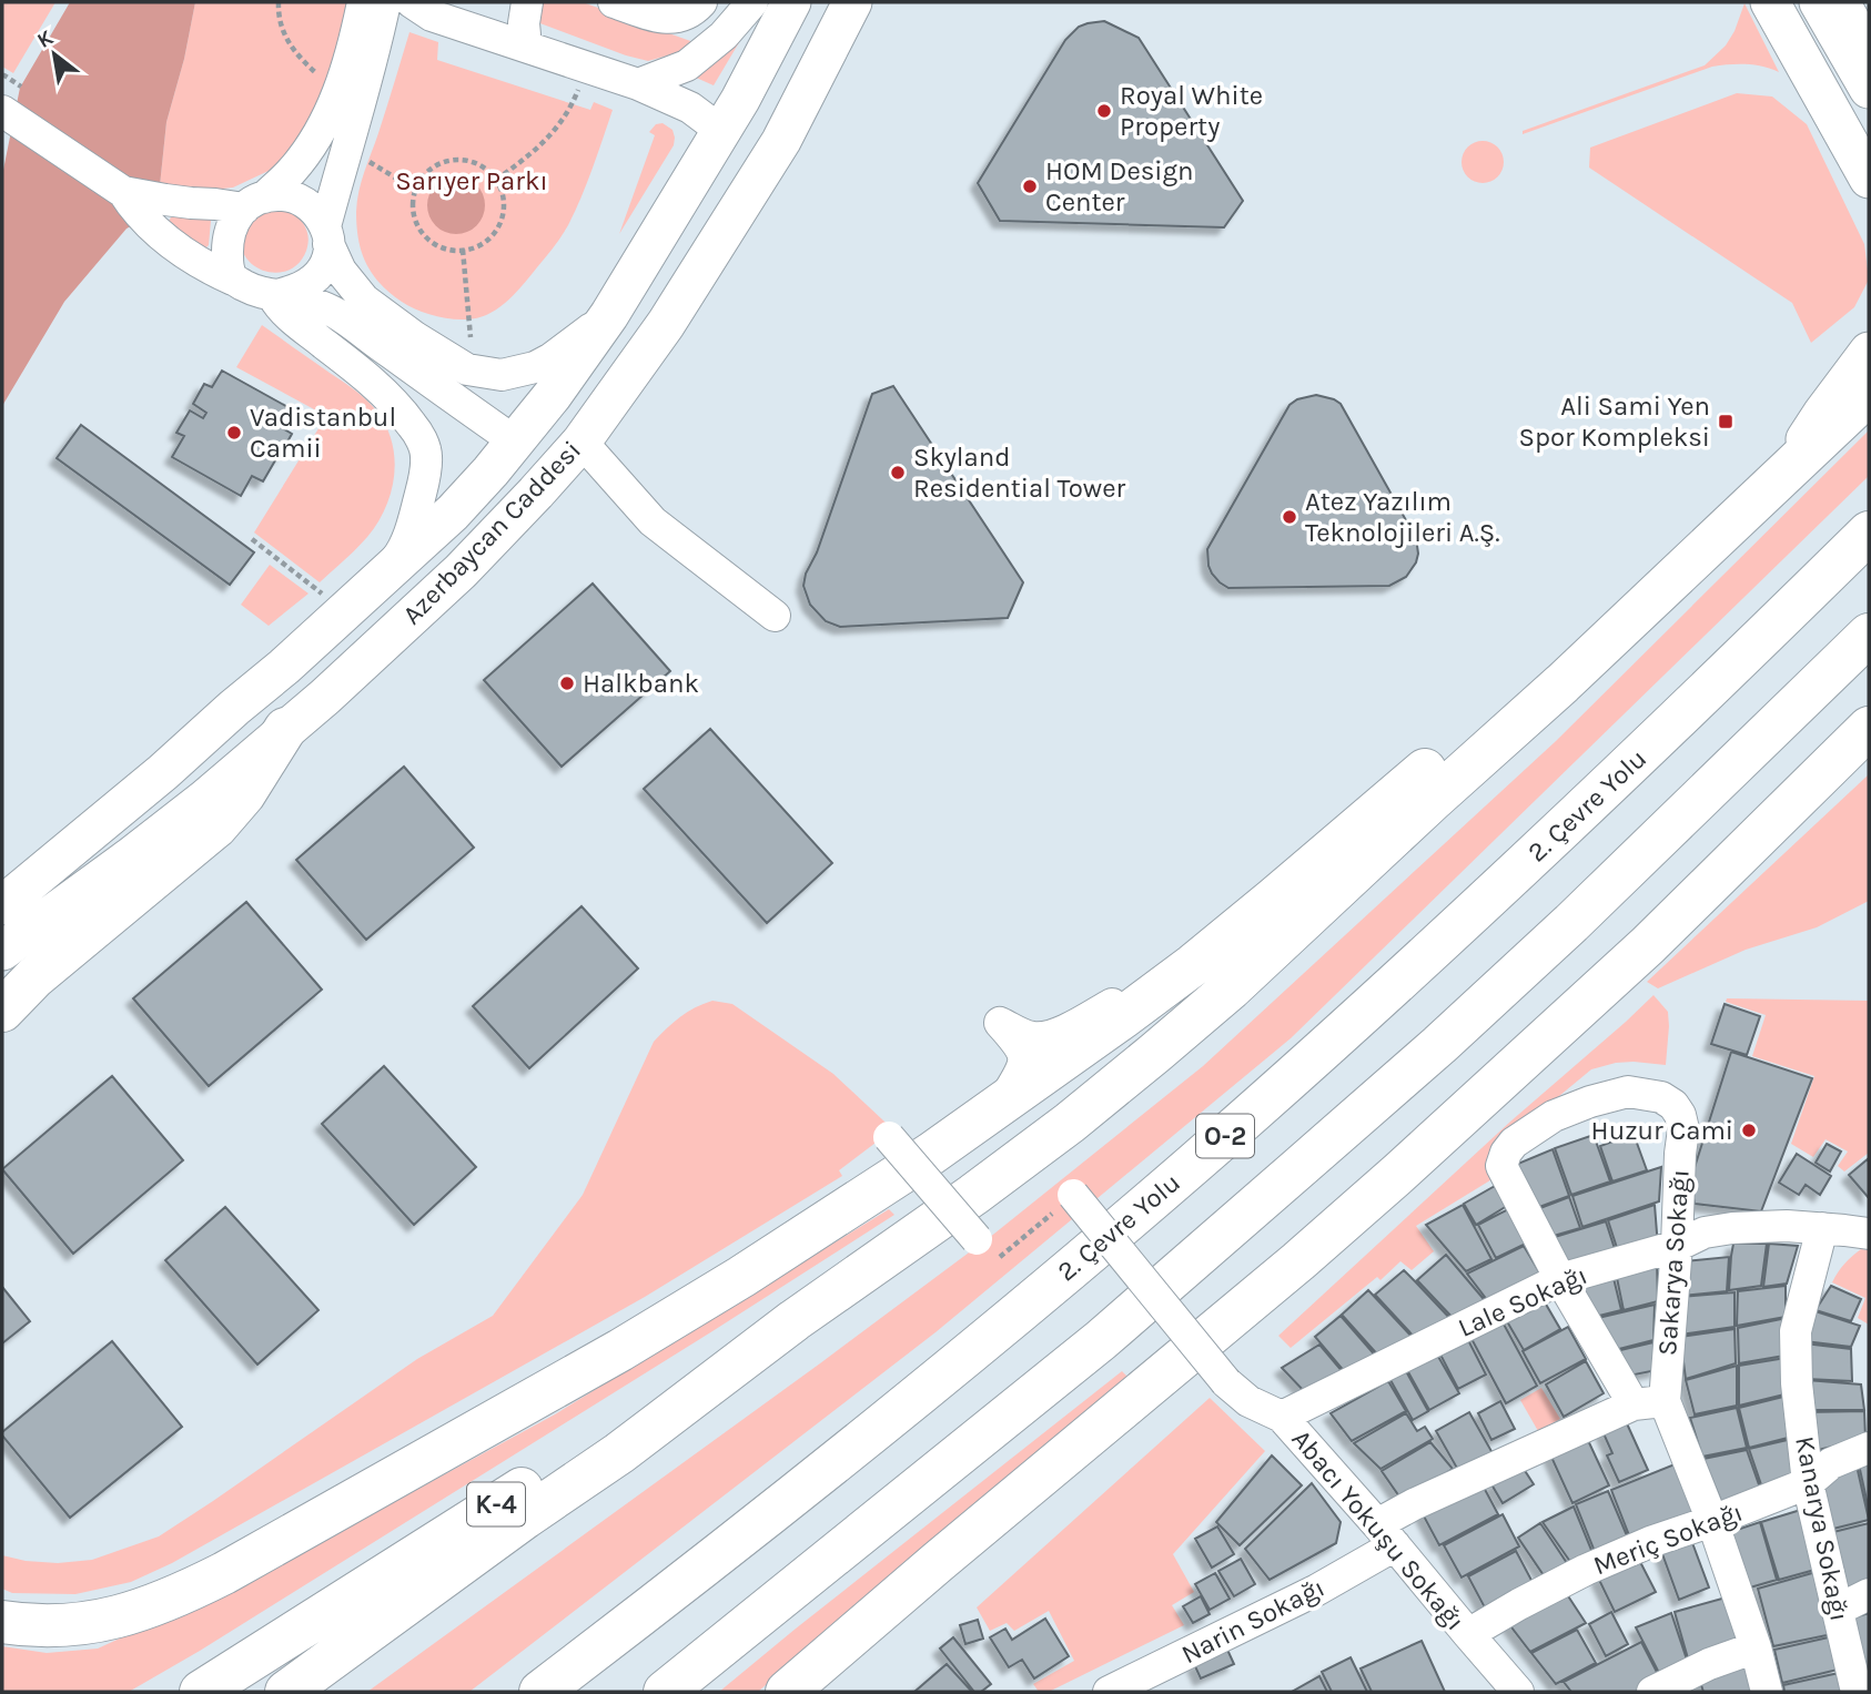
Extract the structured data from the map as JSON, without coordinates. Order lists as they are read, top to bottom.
{
  "streets": {
    "highway": ["2. Çevre Yolu", "O-2", "K-4"],
    "main road": ["Azerbaycan Caddesi"],
    "street": [
      "Sakarya Sokağı",
      "Lale Sokağı",
      "Kanarya Sokağı",
      "Abacı Yokuşu Sokağı",
      "Meriç Sokağı",
      "Narin Sokağı"
    ]
  },
  "crossings": [
    ["Sakarya Sokağı", "Lale Sokağı"],
    ["Sakarya Sokağı", "Meriç Sokağı"],
    ["Sakarya Sokağı", "Narin Sokağı"],
    ["Lale Sokağı", "Kanarya Sokağı"],
    ["Lale Sokağı", "Abacı Yokuşu Sokağı"],
    ["Kanarya Sokağı", "Meriç Sokağı"],
    ["Abacı Yokuşu Sokağı", "Meriç Sokağı"],
    ["Abacı Yokuşu Sokağı", "Narin Sokağı"]
  ],
  "parks": ["Sarıyer Parkı"],
  "places": {
    "other": [
      "Royal White Property",
      "HOM Design Center",
      "Vadistanbul Camii",
      "Skyland Residential Tower",
      "Atez Yazılım Teknolojileri A.Ş.",
      "Halkbank",
      "Huzur Cami"
    ],
    "transit": ["Ali Sami Yen Spor Kompleksi"]
  },
  "north": "top left"
}
